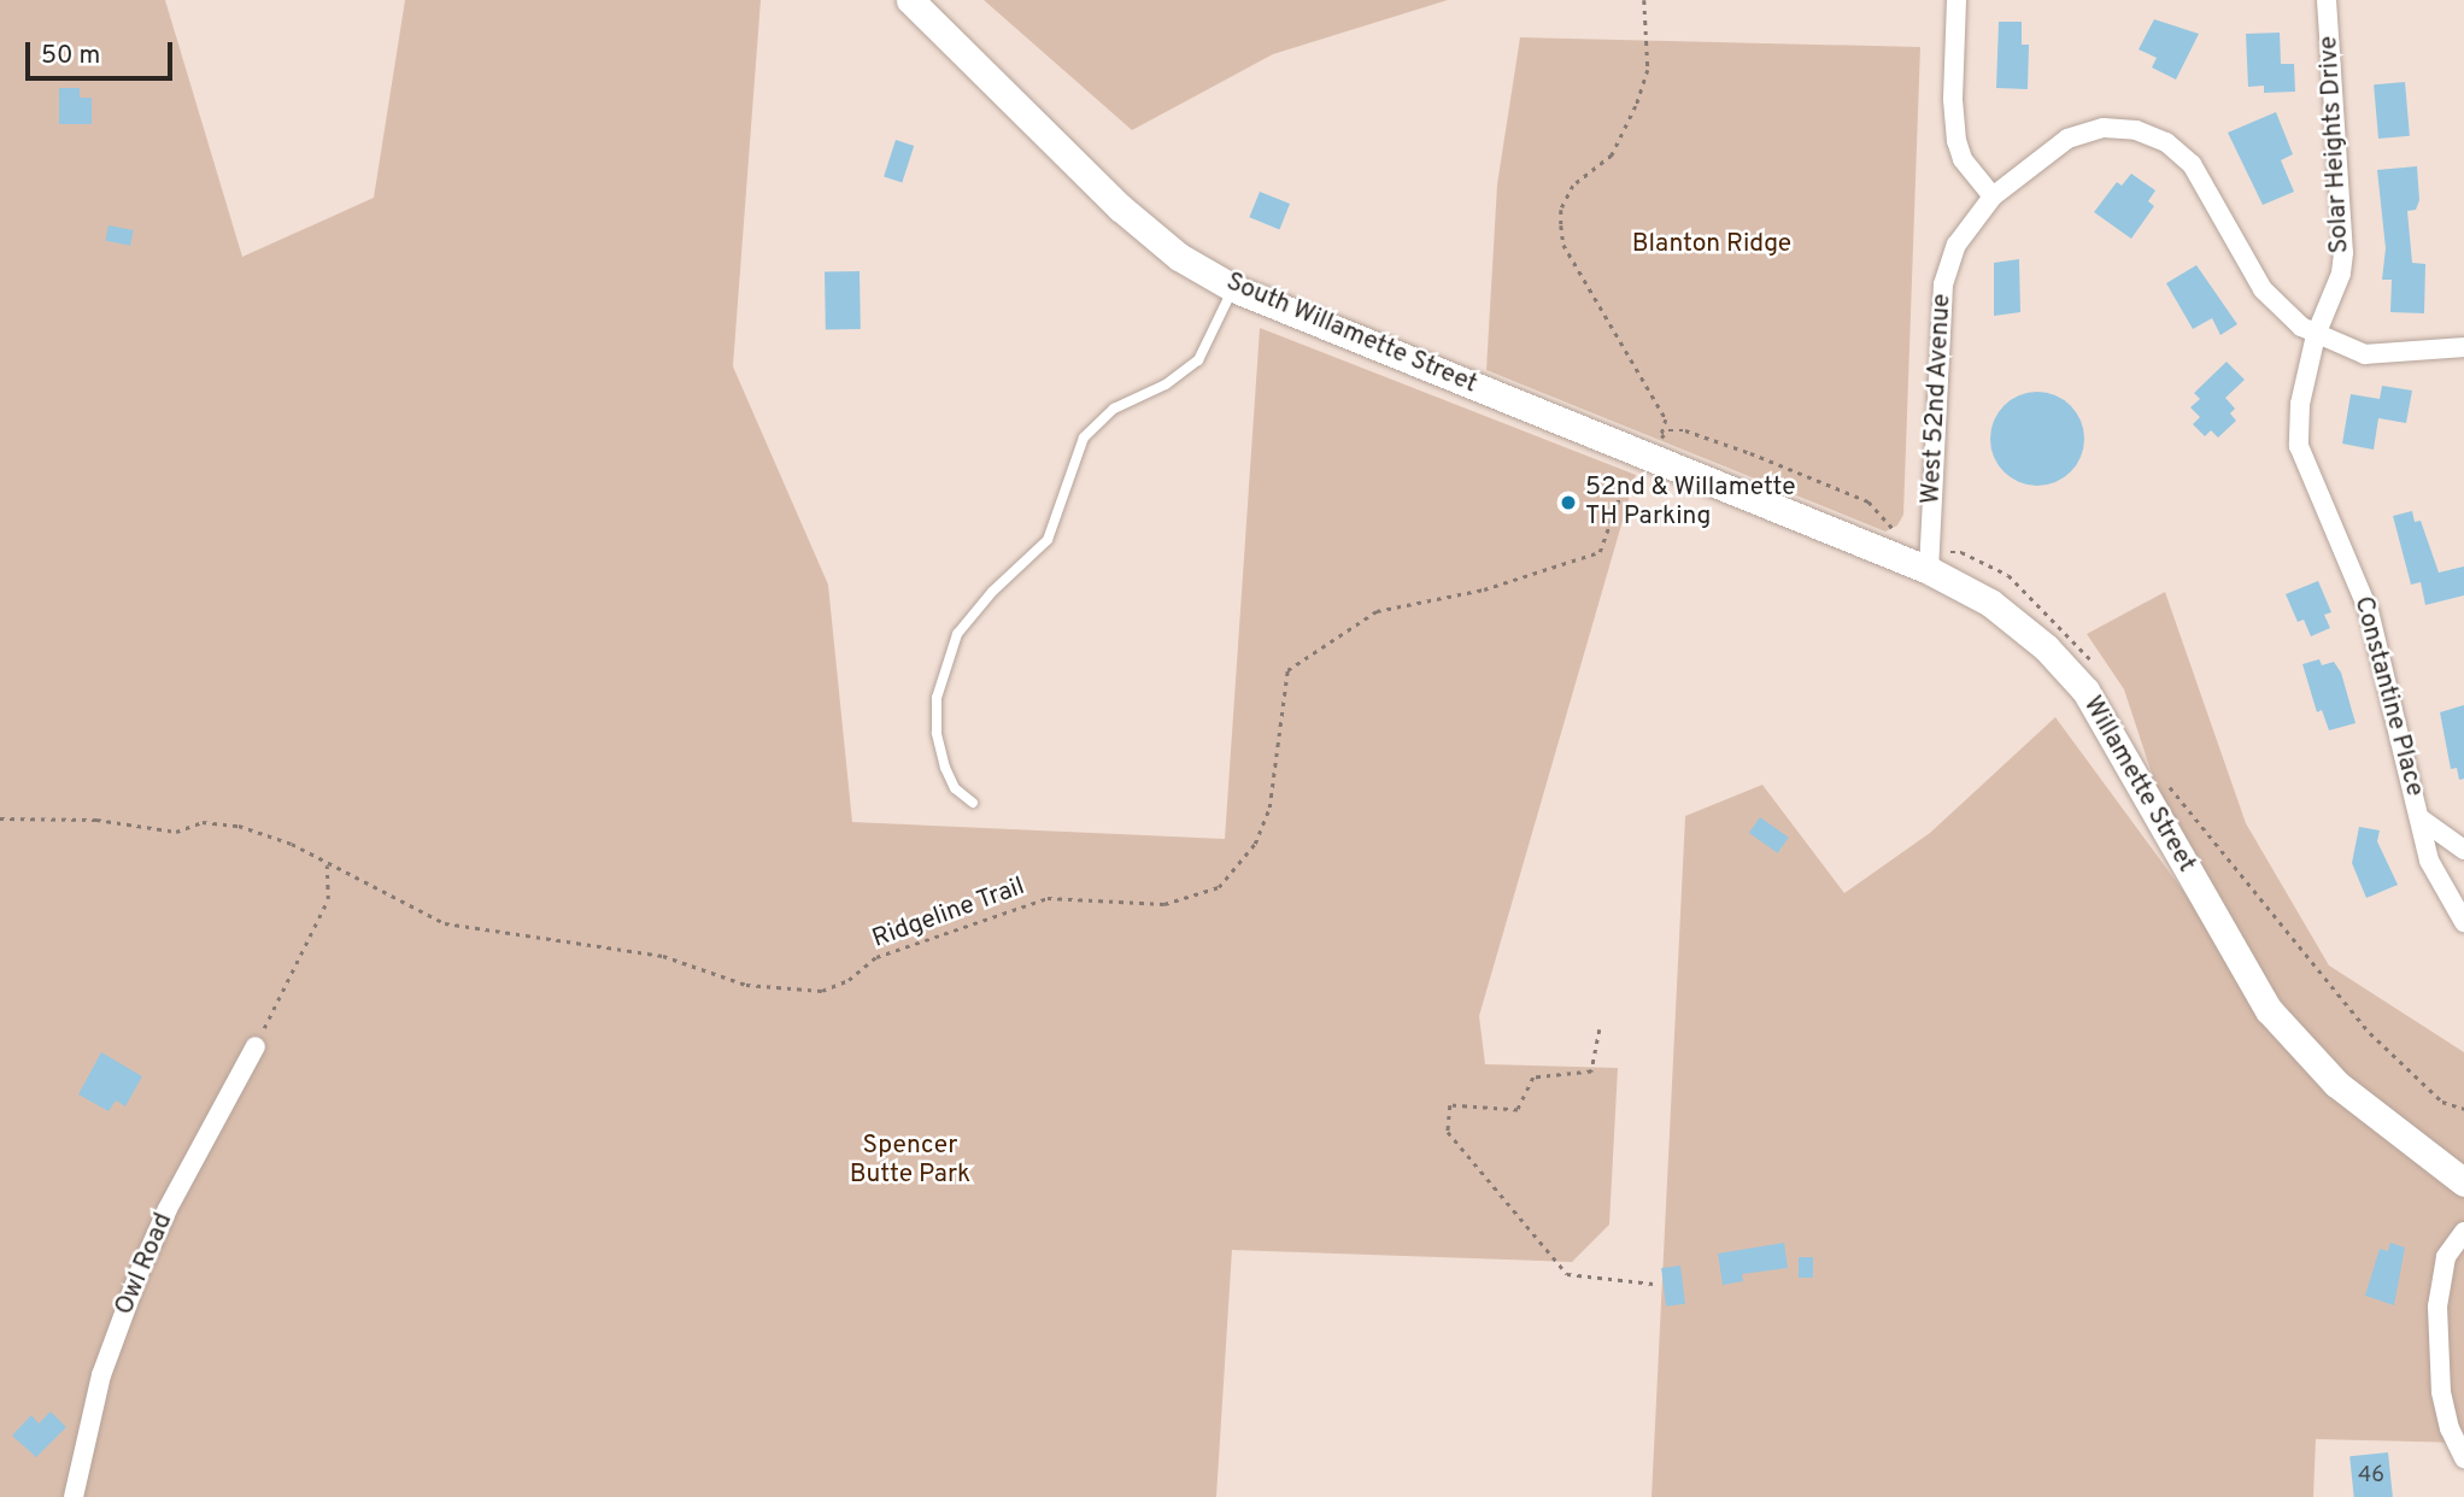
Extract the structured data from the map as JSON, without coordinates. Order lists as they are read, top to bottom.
{
  "streets": {
    "main road": ["South Willamette Street", "Willamette Street"],
    "street": [
      "Solar Heights Drive",
      "West 52nd Avenue",
      "Constantine Place",
      "Owl Road"
    ],
    "path": ["Ridgeline Trail"]
  },
  "crossings": [
    ["Solar Heights Drive", "Constantine Place"],
    ["South Willamette Street", "Willamette Street"],
    ["South Willamette Street", "Ridgeline Trail"],
    ["West 52nd Avenue", "Willamette Street"],
    ["Willamette Street", "Ridgeline Trail"]
  ],
  "parks": ["Blanton Ridge", "Spencer Butte Park"],
  "places": ["52nd & Willamette TH Parking"],
  "house_numbers": ["46"],
  "scale_bar": "50 m"
}
